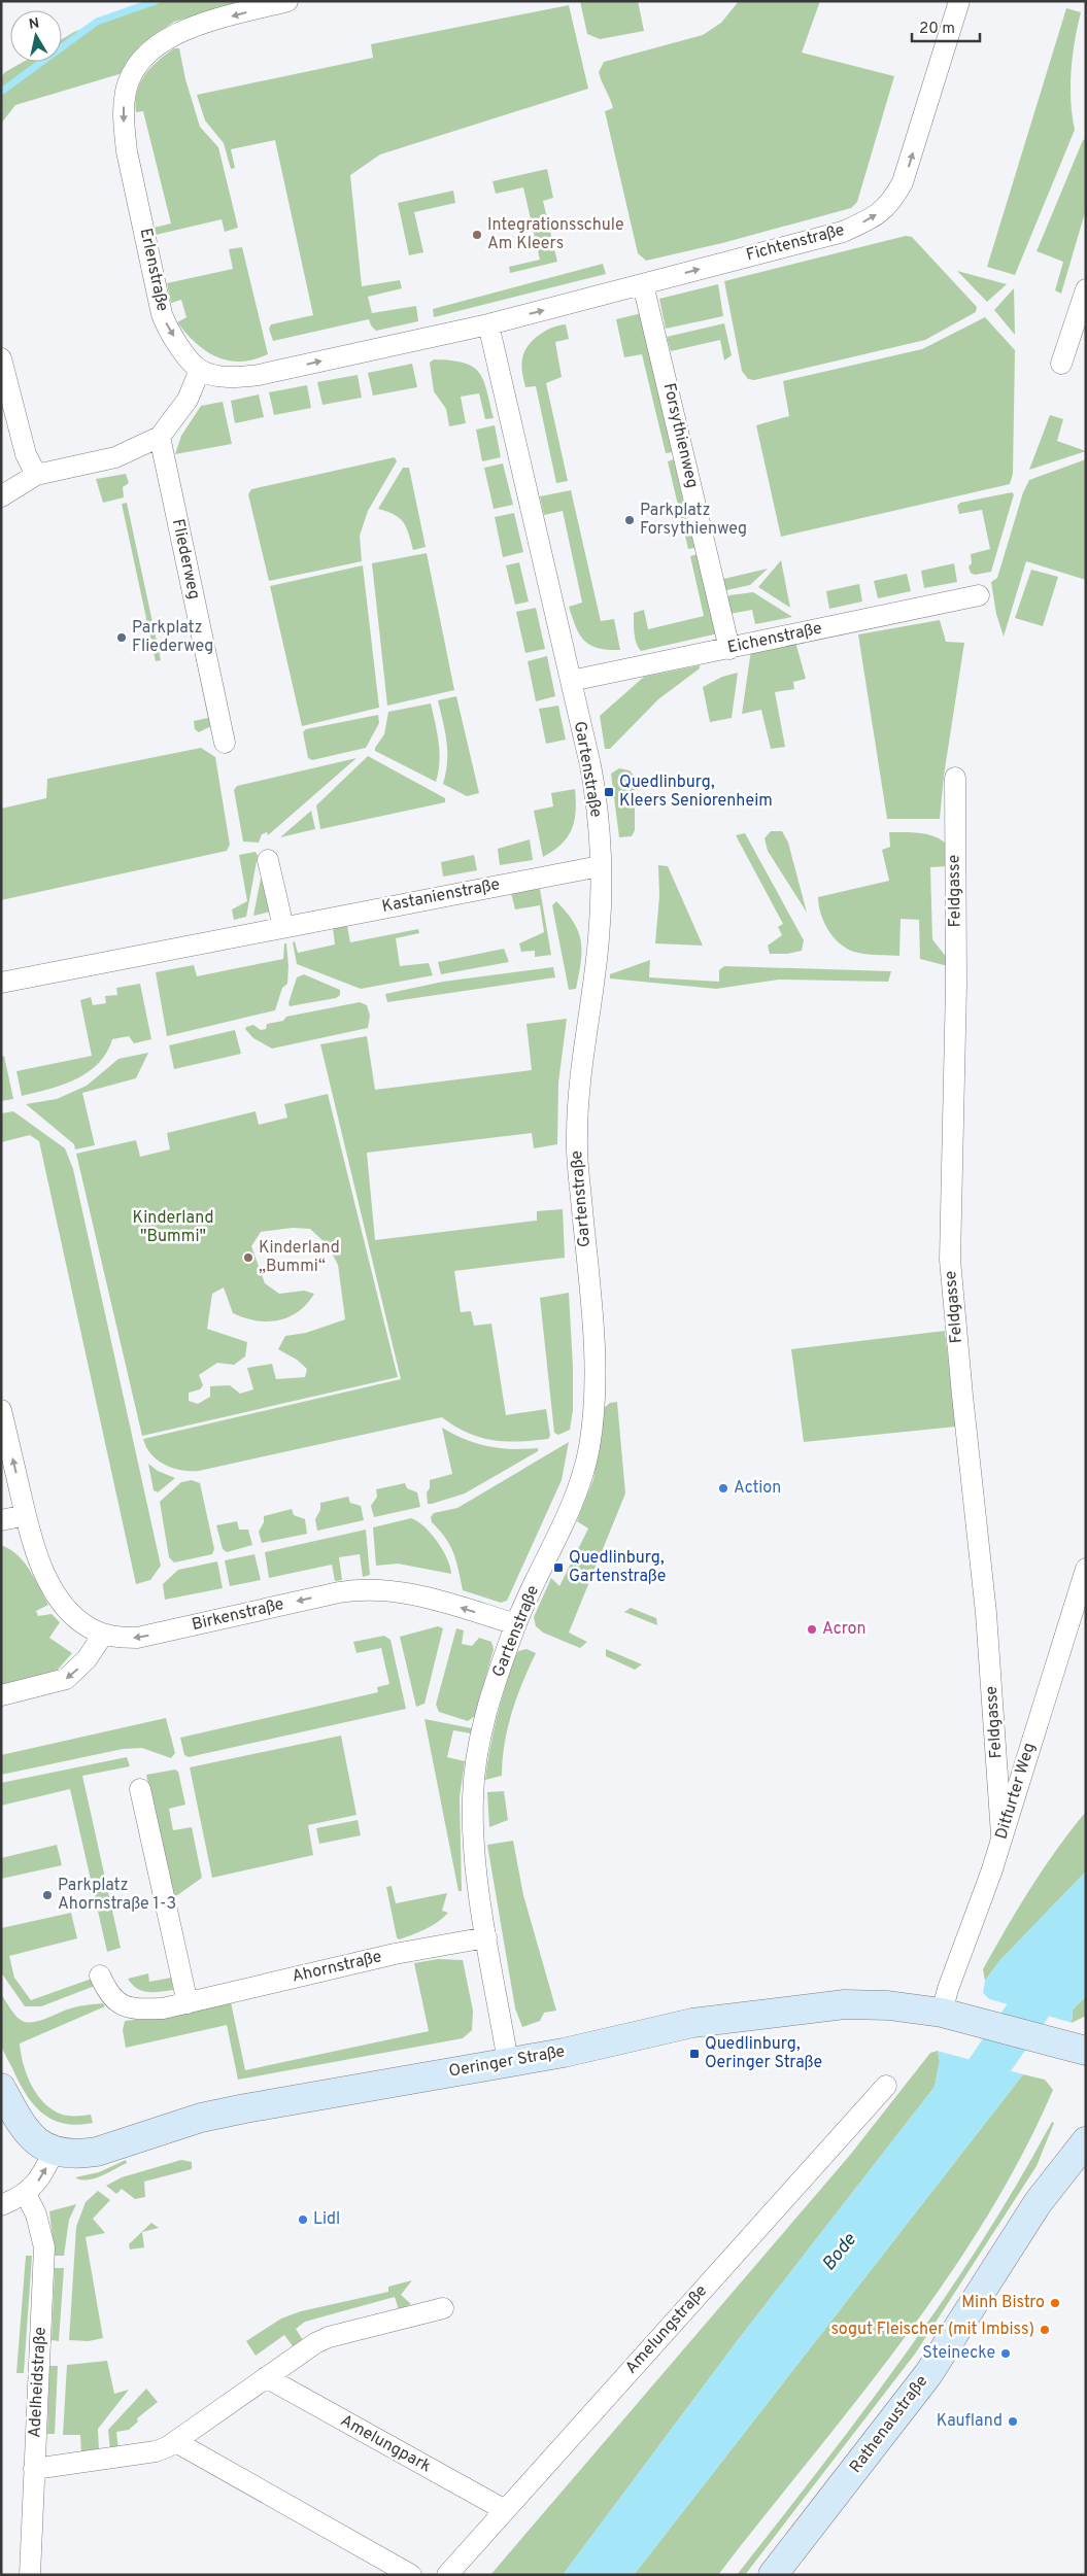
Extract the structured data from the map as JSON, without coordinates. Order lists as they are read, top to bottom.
{
  "streets": {
    "main road": ["Oeringer Straße", "Rathenaustraße"],
    "street": [
      "Fichtenstraße",
      "Erlenstraße",
      "Forsythienweg",
      "Fliederweg",
      "Eichenstraße",
      "Gartenstraße",
      "Feldgasse",
      "Kastanienstraße",
      "Birkenstraße",
      "Ditfurter Weg",
      "Ahornstraße",
      "Amelungstraße",
      "Adelheidstraße",
      "Amelungpark"
    ]
  },
  "crossings": [
    ["Fichtenstraße", "Forsythienweg"],
    ["Fichtenstraße", "Gartenstraße"],
    ["Forsythienweg", "Eichenstraße"],
    ["Eichenstraße", "Gartenstraße"],
    ["Gartenstraße", "Kastanienstraße"],
    ["Gartenstraße", "Birkenstraße"],
    ["Gartenstraße", "Ahornstraße"],
    ["Gartenstraße", "Oeringer Straße"],
    ["Feldgasse", "Ditfurter Weg"],
    ["Ditfurter Weg", "Oeringer Straße"],
    ["Amelungstraße", "Amelungpark"]
  ],
  "one_way": ["Fichtenstraße", "Birkenstraße"],
  "water": ["Bode"],
  "parks": ["Kinderland \"Bummi\""],
  "places": {
    "other": [
      "Integrationsschule Am Kleers",
      "Parkplatz Forsythienweg",
      "Parkplatz Fliederweg",
      "Kinderland „Bummi“",
      "Action",
      "Acron",
      "Parkplatz Ahornstraße 1-3",
      "Lidl",
      "Minh Bistro",
      "sogut Fleischer (mit Imbiss)",
      "Steinecke",
      "Kaufland"
    ],
    "transit": ["Quedlinburg, Kleers Seniorenheim", "Quedlinburg, Gartenstraße", "Quedlinburg, Oeringer Straße"]
  },
  "scale_bar": "20 m",
  "north": "top"
}
